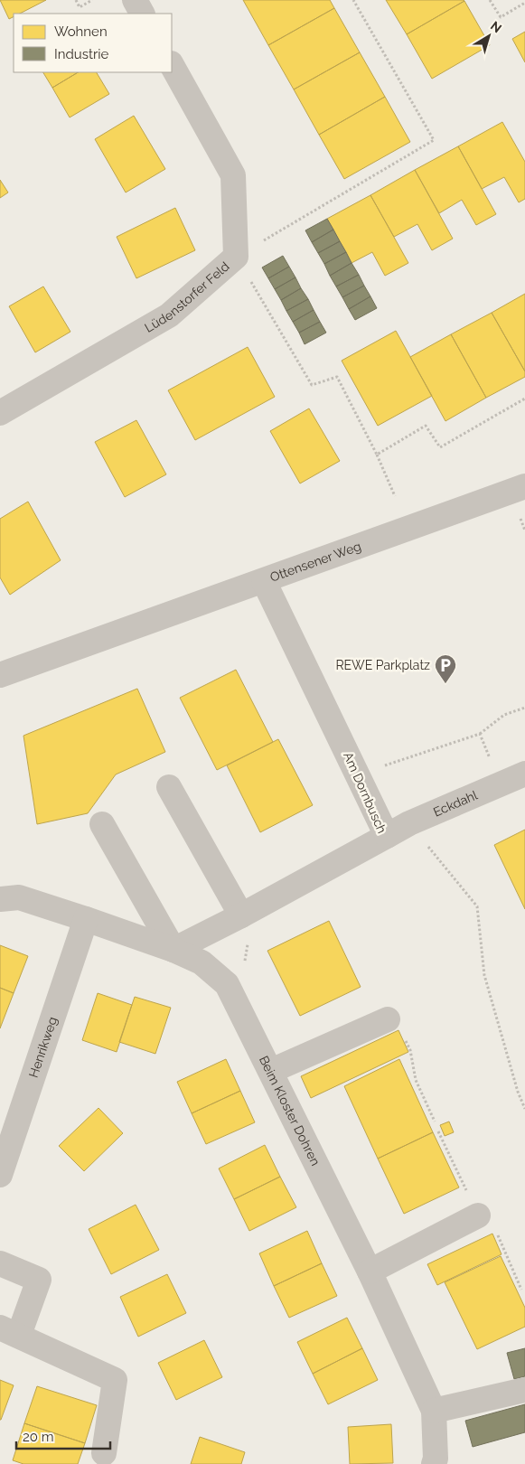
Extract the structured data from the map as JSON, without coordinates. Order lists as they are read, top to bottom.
{
  "streets": {
    "street": [
      "Lüdenstorfer Feld",
      "Ottensener Weg",
      "Am Dornbusch",
      "Eckdahl",
      "Henrikweg",
      "Beim Kloster Dohren"
    ]
  },
  "crossings": [
    ["Ottensener Weg", "Am Dornbusch"],
    ["Am Dornbusch", "Eckdahl"],
    ["Am Dornbusch", "Beim Kloster Dohren"],
    ["Henrikweg", "Beim Kloster Dohren"]
  ],
  "places": {
    "parking": ["REWE Parkplatz"]
  },
  "legend": ["Wohnen", "Industrie"],
  "scale_bar": "20 m",
  "north": "top right"
}
